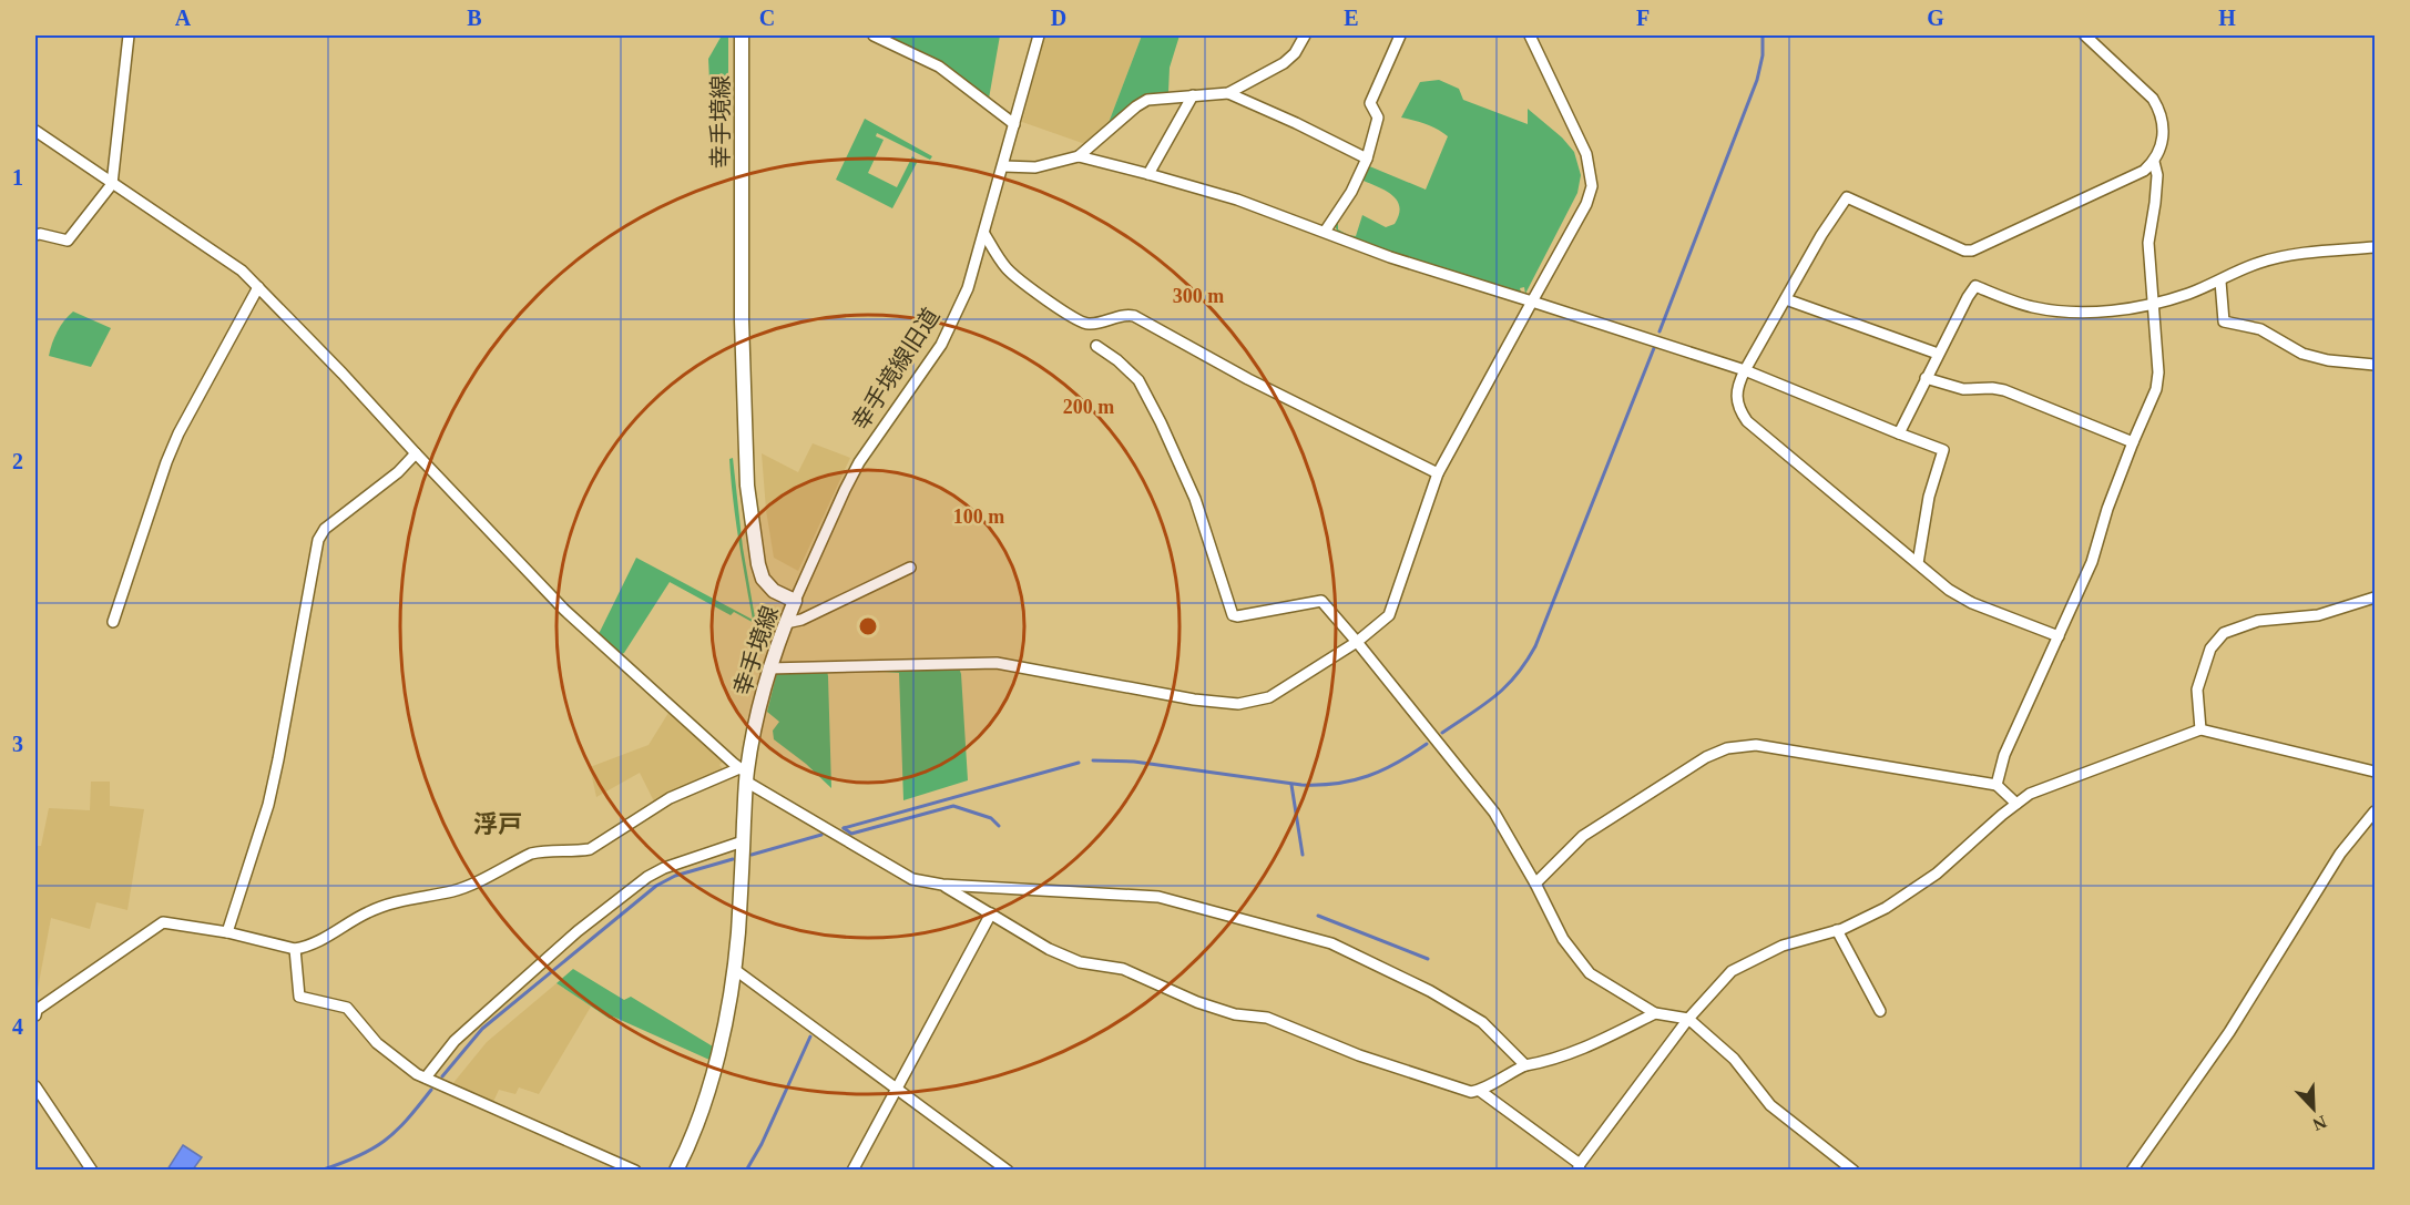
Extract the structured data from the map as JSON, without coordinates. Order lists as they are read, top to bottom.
{
  "streets": {
    "main road": ["幸手境線"],
    "street": ["幸手境線旧道"]
  },
  "crossings": [
    ["幸手境線", "幸手境線旧道"]
  ],
  "districts": ["浮戸"],
  "north": "bottom right",
  "grid": {
    "columns": [
      "A",
      "B",
      "C",
      "D",
      "E",
      "F",
      "G",
      "H"
    ],
    "rows": [
      "1",
      "2",
      "3",
      "4"
    ]
  },
  "rings": ["300 m", "200 m", "100 m"]
}
